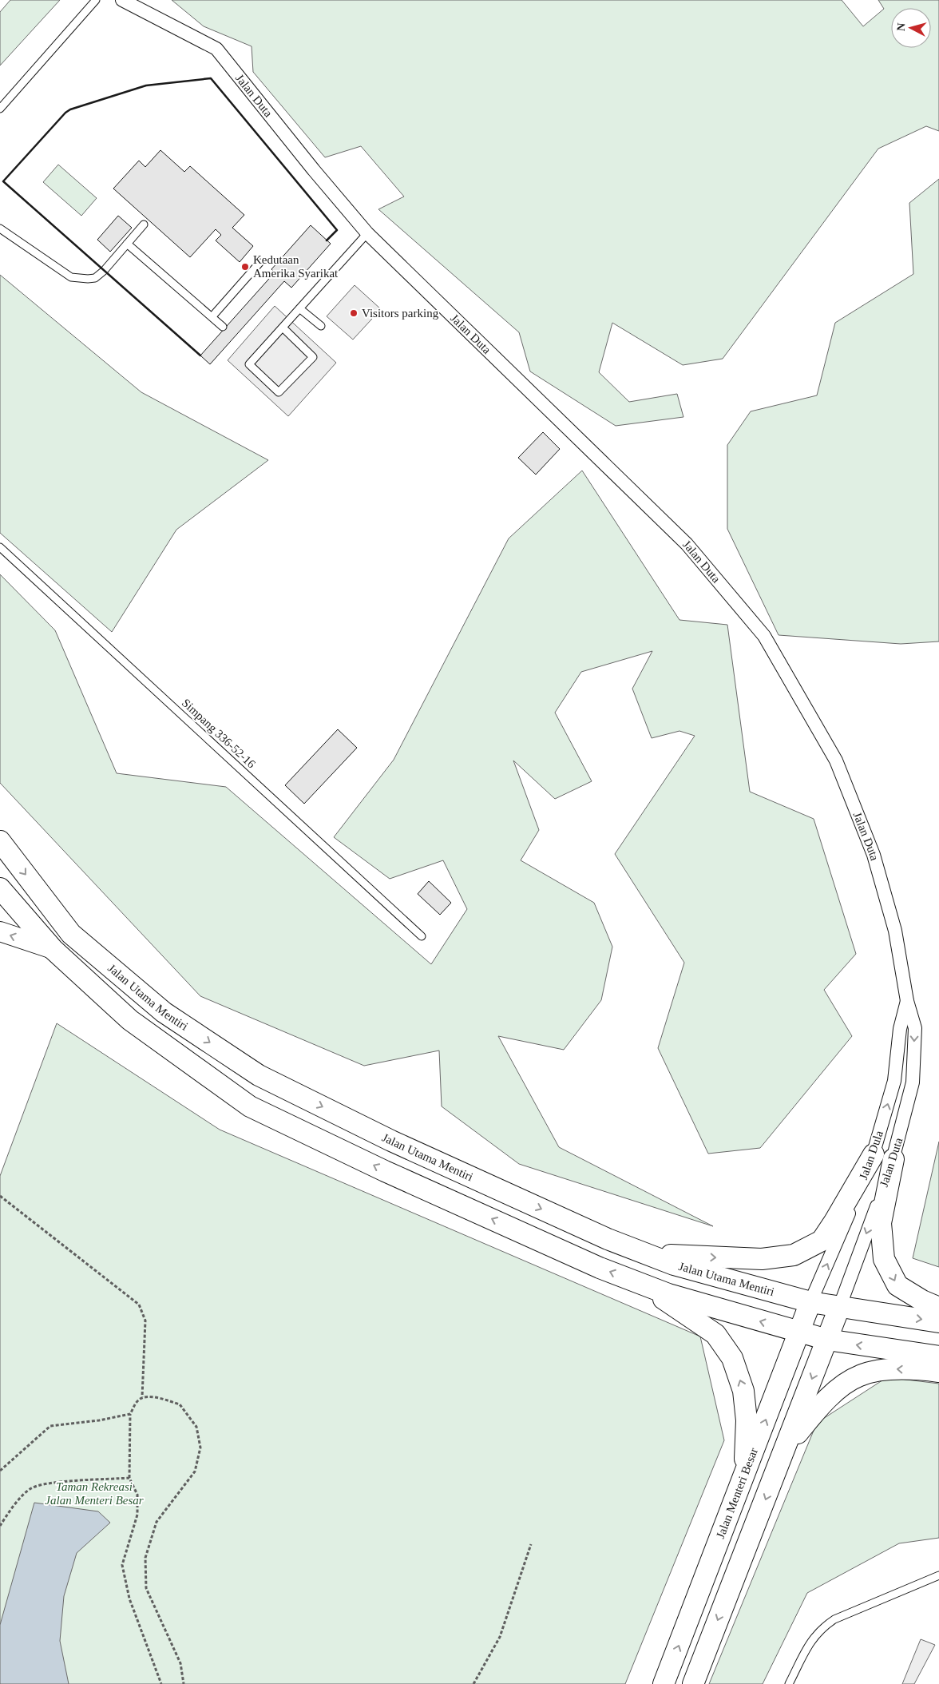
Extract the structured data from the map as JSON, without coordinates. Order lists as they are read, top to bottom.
{
  "streets": {
    "main road": ["Jalan Utama Mentiri", "Jalan Menteri Besar"],
    "street": ["Jalan Duta", "Jalan Dula"],
    "lane": ["Simpang 336-52-16"]
  },
  "crossings": [
    ["Jalan Duta", "Jalan Utama Mentiri"],
    ["Jalan Duta", "Jalan Dula"],
    ["Jalan Utama Mentiri", "Jalan Dula"],
    ["Jalan Utama Mentiri", "Jalan Menteri Besar"],
    ["Jalan Dula", "Jalan Menteri Besar"]
  ],
  "one_way": ["Jalan Dula"],
  "parks": ["Taman Rekreasi Jalan Menteri Besar"],
  "places": ["Kedutaan Amerika Syarikat", "Visitors parking"],
  "north": "left"
}
